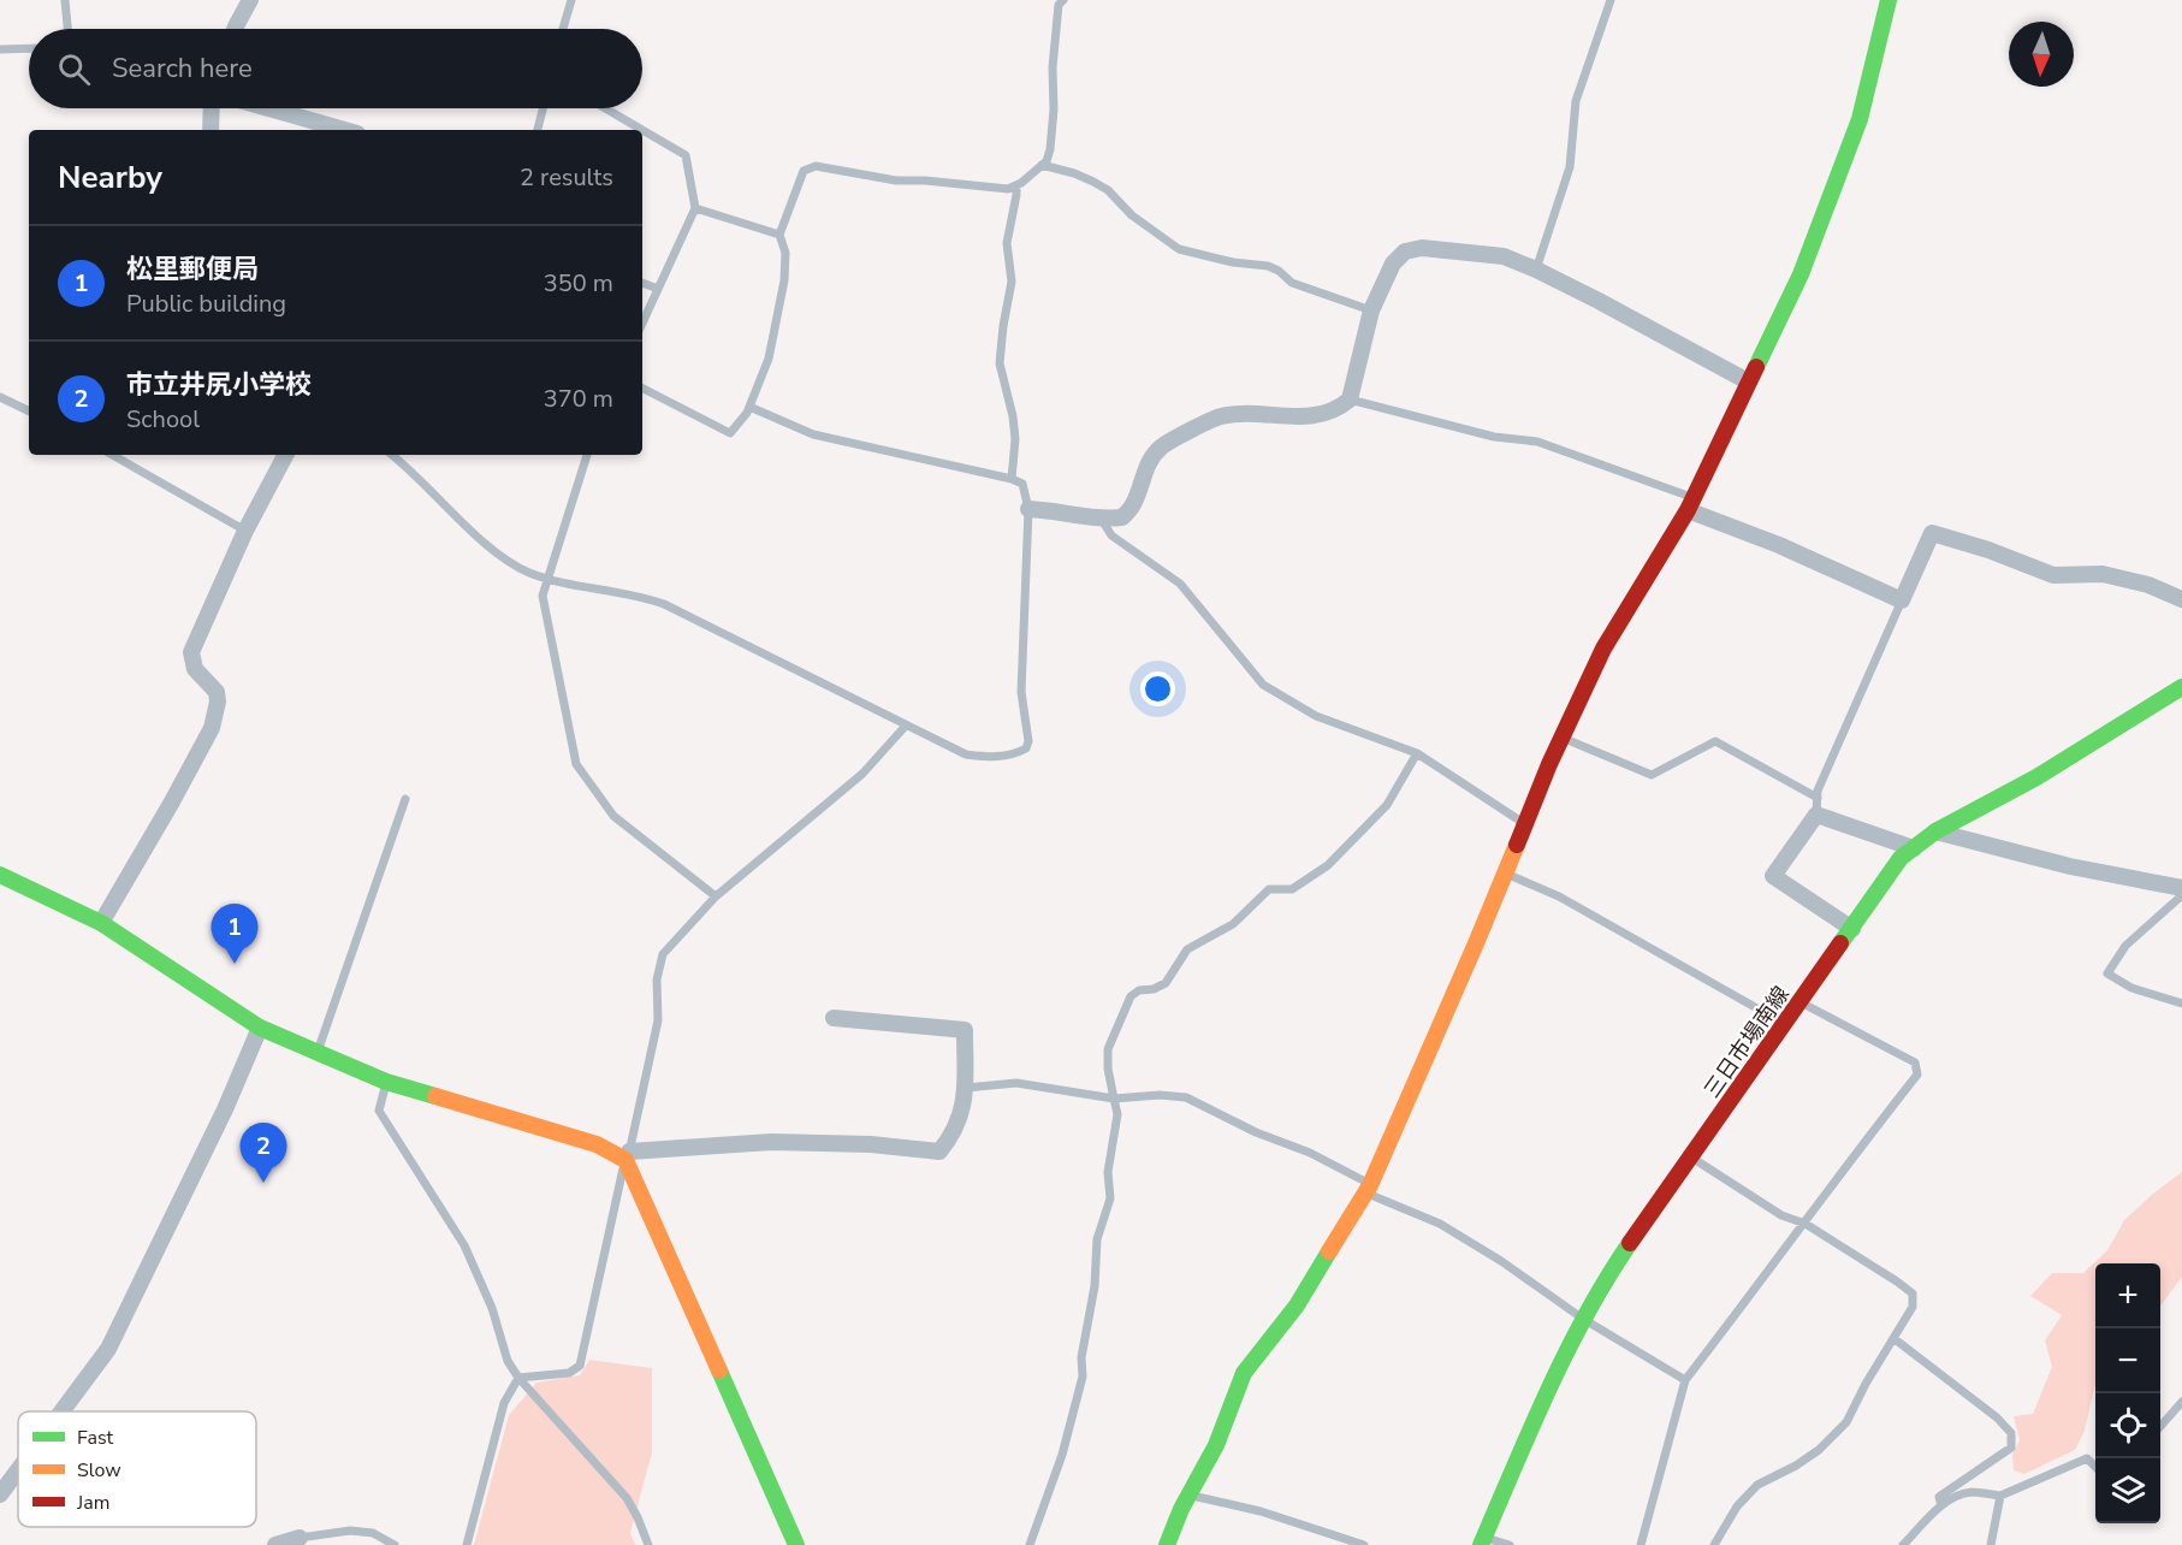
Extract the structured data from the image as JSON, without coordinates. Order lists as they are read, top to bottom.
{
  "streets": {
    "street": ["三日市場南線"]
  },
  "legend": ["Fast", "Slow", "Jam"],
  "north": "bottom",
  "page": {
    "search": "Search here",
    "heading": ["Nearby", "2 results"],
    "list": [
      {
        "mark": "1",
        "name": "松里郵便局",
        "note": "Public building",
        "value": "350 m"
      },
      {
        "mark": "2",
        "name": "市立井尻小学校",
        "note": "School",
        "value": "370 m"
      }
    ],
    "pins": ["1", "2"],
    "map_buttons": ["+", "−"]
  }
}
